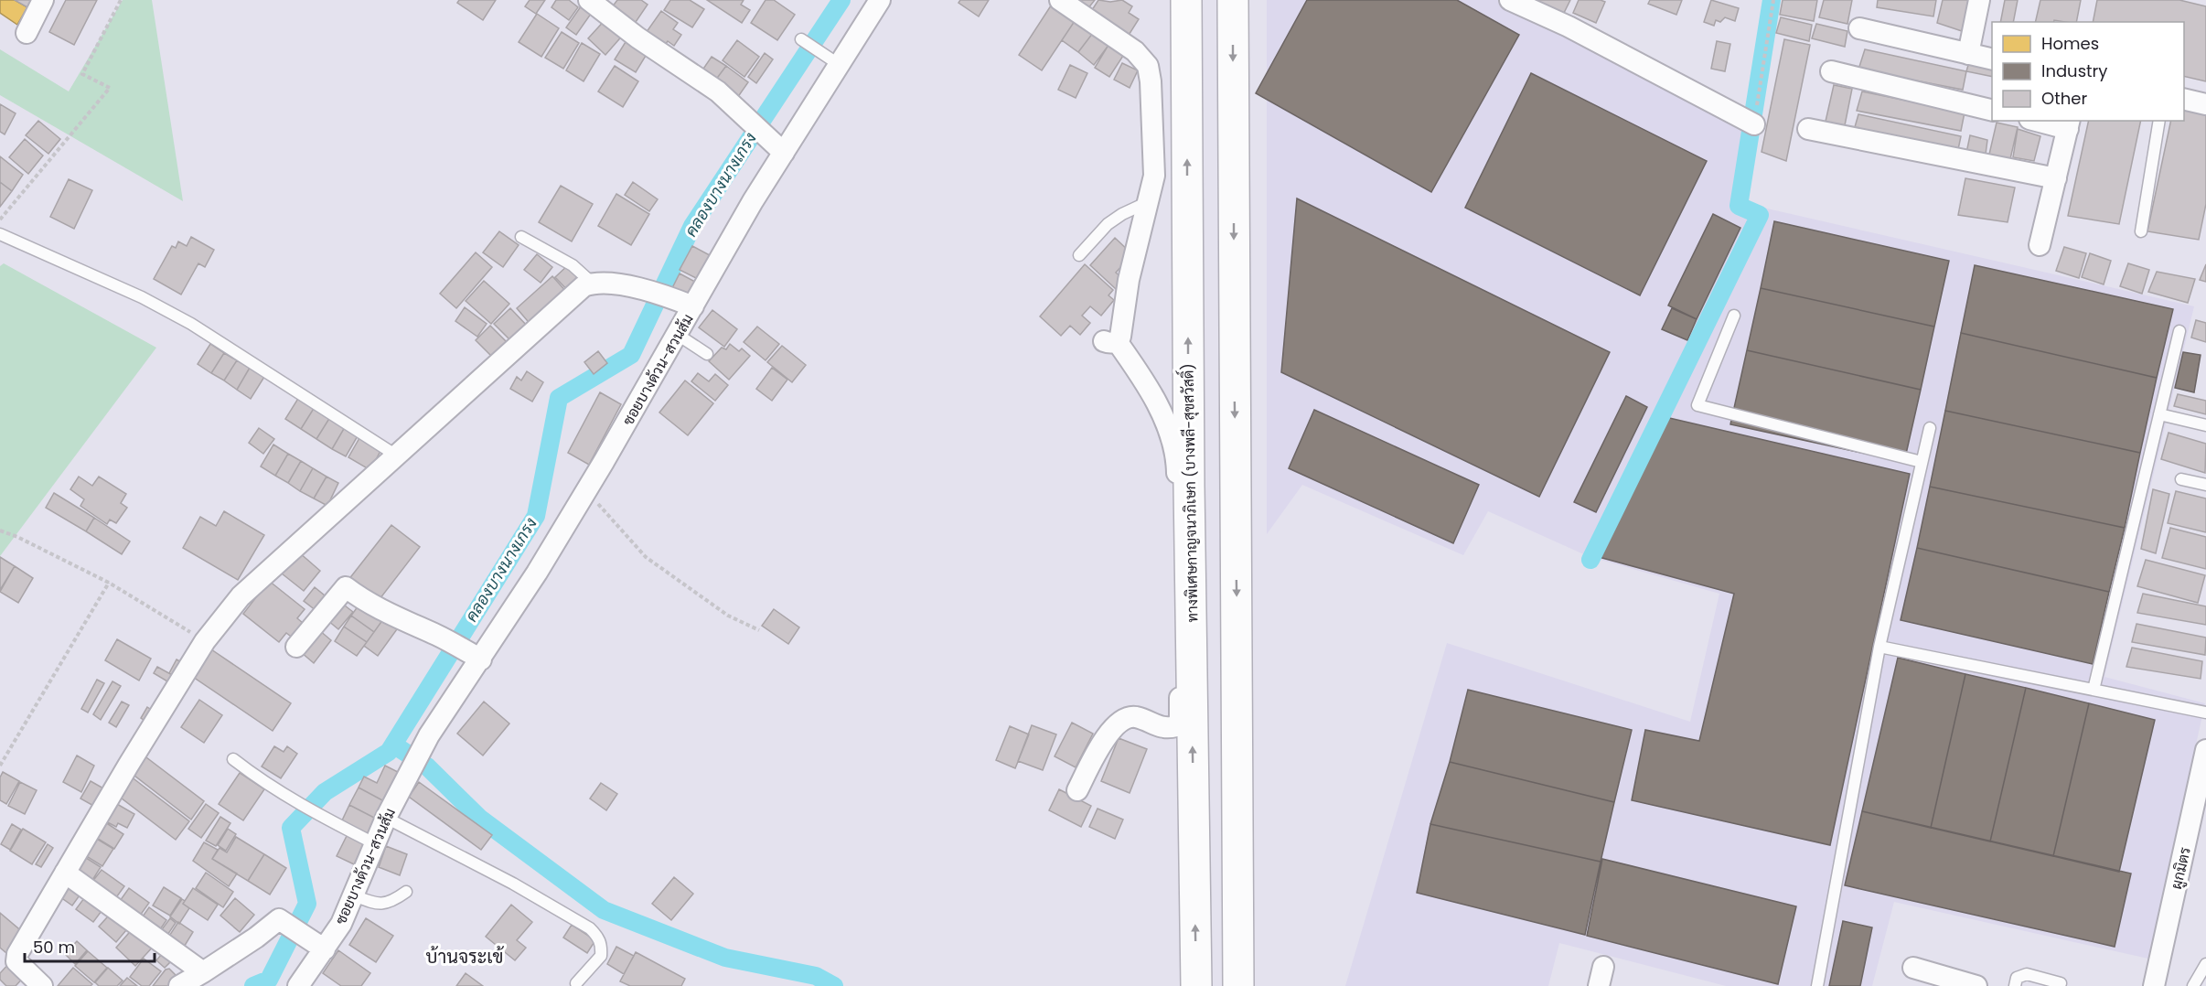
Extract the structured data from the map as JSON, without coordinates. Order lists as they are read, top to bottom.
{
  "streets": {
    "highway": ["ทางพิเศษกาญจนาภิเษก (บางพลี-สุขสวัสดิ์)"],
    "street": ["ซอยบางด้วน-สวนส้ม", "ผูกมิตร"]
  },
  "districts": ["บ้านจระเข้"],
  "water": ["คลองบางนางเกรง"],
  "legend": ["Homes", "Industry", "Other"],
  "scale_bar": "50 m"
}
